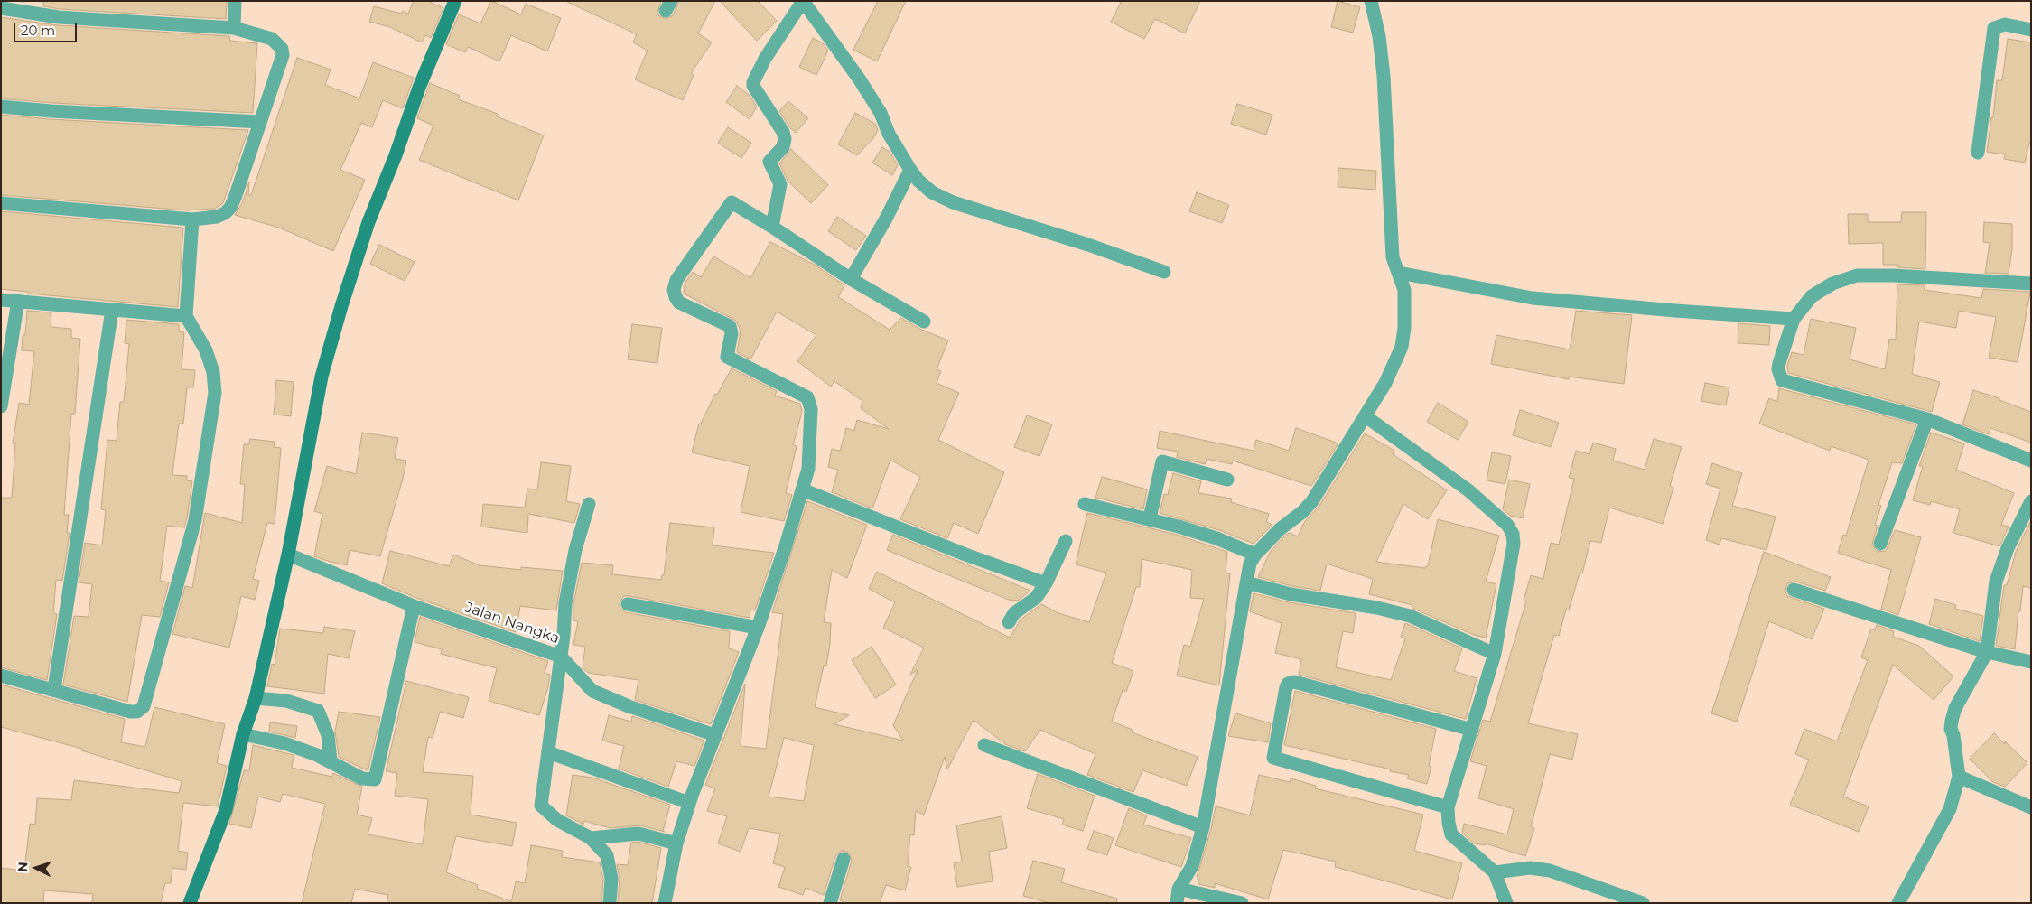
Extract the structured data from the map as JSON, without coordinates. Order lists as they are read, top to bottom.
{
  "streets": {
    "street": ["Jalan Nangka"]
  },
  "scale_bar": "20 m",
  "north": "left"
}
